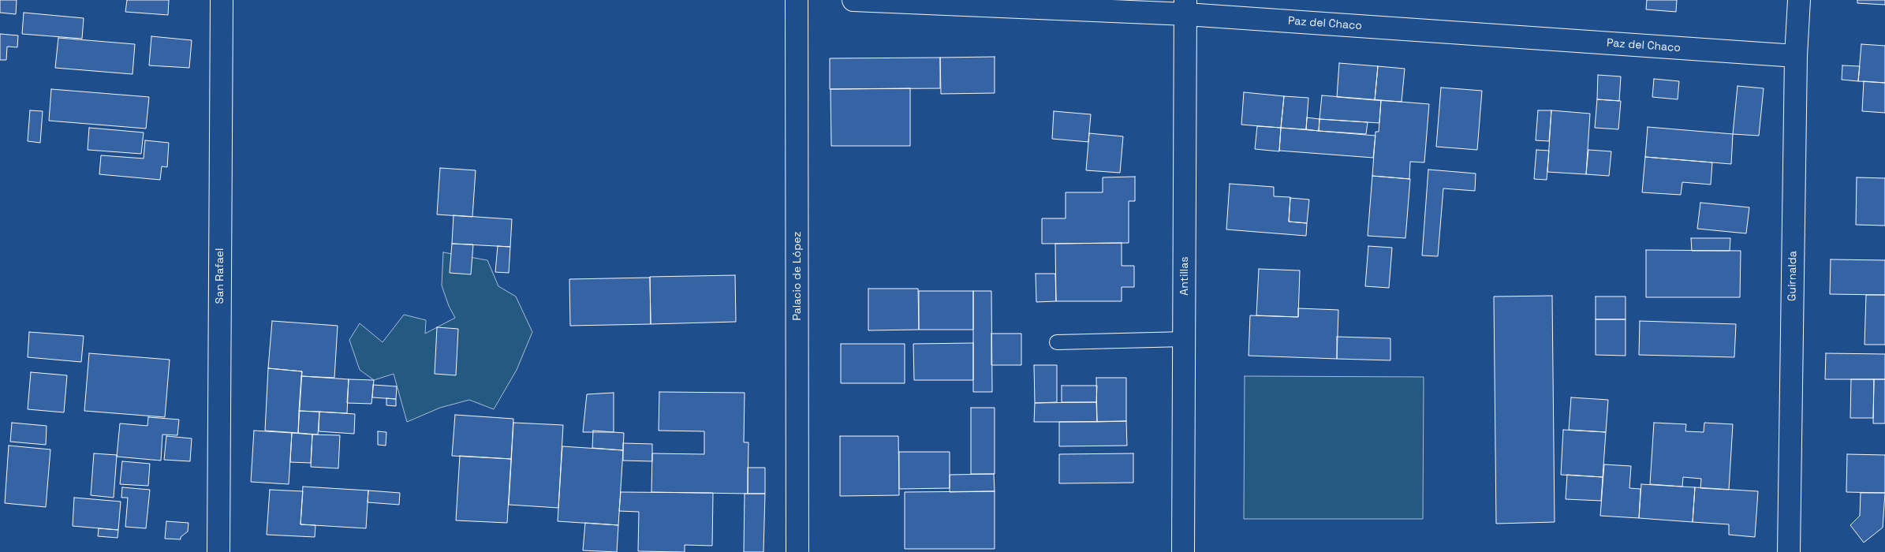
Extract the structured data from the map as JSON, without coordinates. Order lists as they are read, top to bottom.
{
  "streets": {
    "street": [
      "Paz del Chaco",
      "San Rafael",
      "Palacio de López",
      "Antillas",
      "Guirnalda"
    ]
  },
  "crossings": [
    ["Paz del Chaco", "Antillas"],
    ["Paz del Chaco", "Guirnalda"]
  ]
}
